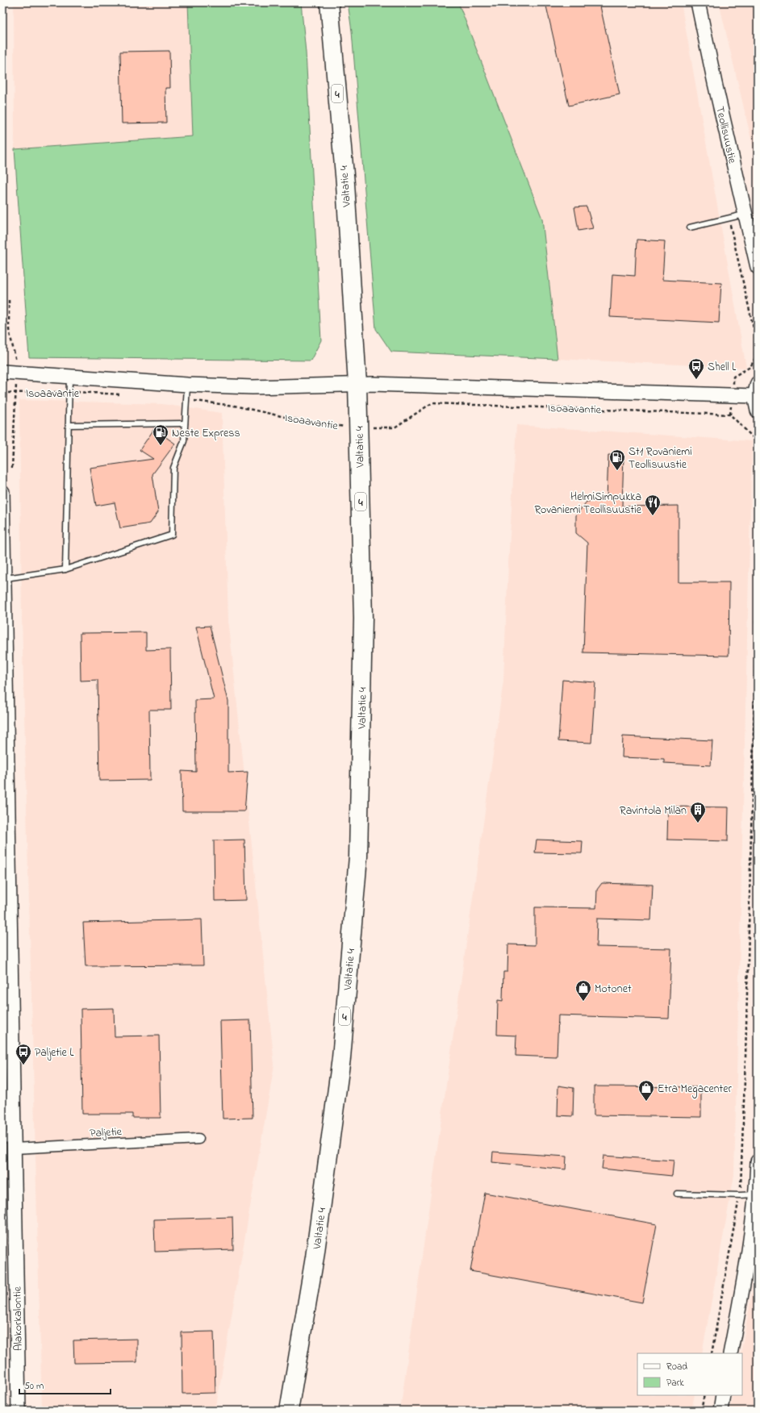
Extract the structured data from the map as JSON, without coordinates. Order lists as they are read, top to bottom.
{
  "streets": {
    "highway": ["4", "Valtatie 4"],
    "street": [
      "Teollisuustie",
      "Isoaavantie",
      "Paljetie",
      "Alakorkalontie"
    ]
  },
  "crossings": [
    ["Valtatie 4", "Isoaavantie"],
    ["Paljetie", "Alakorkalontie"]
  ],
  "places": {
    "bus stop": ["Shell L", "Paljetie L"],
    "fuel station": ["Neste Express", "St1 Rovaniemi Teollisuustie"],
    "restaurant": ["HelmiSimpukka Rovaniemi Teollisuustie"],
    "building": ["Ravintola Milan"],
    "shop": ["Motonet", "Etra Megacenter"]
  },
  "legend": ["Road", "Park"],
  "scale_bar": "50 m"
}
